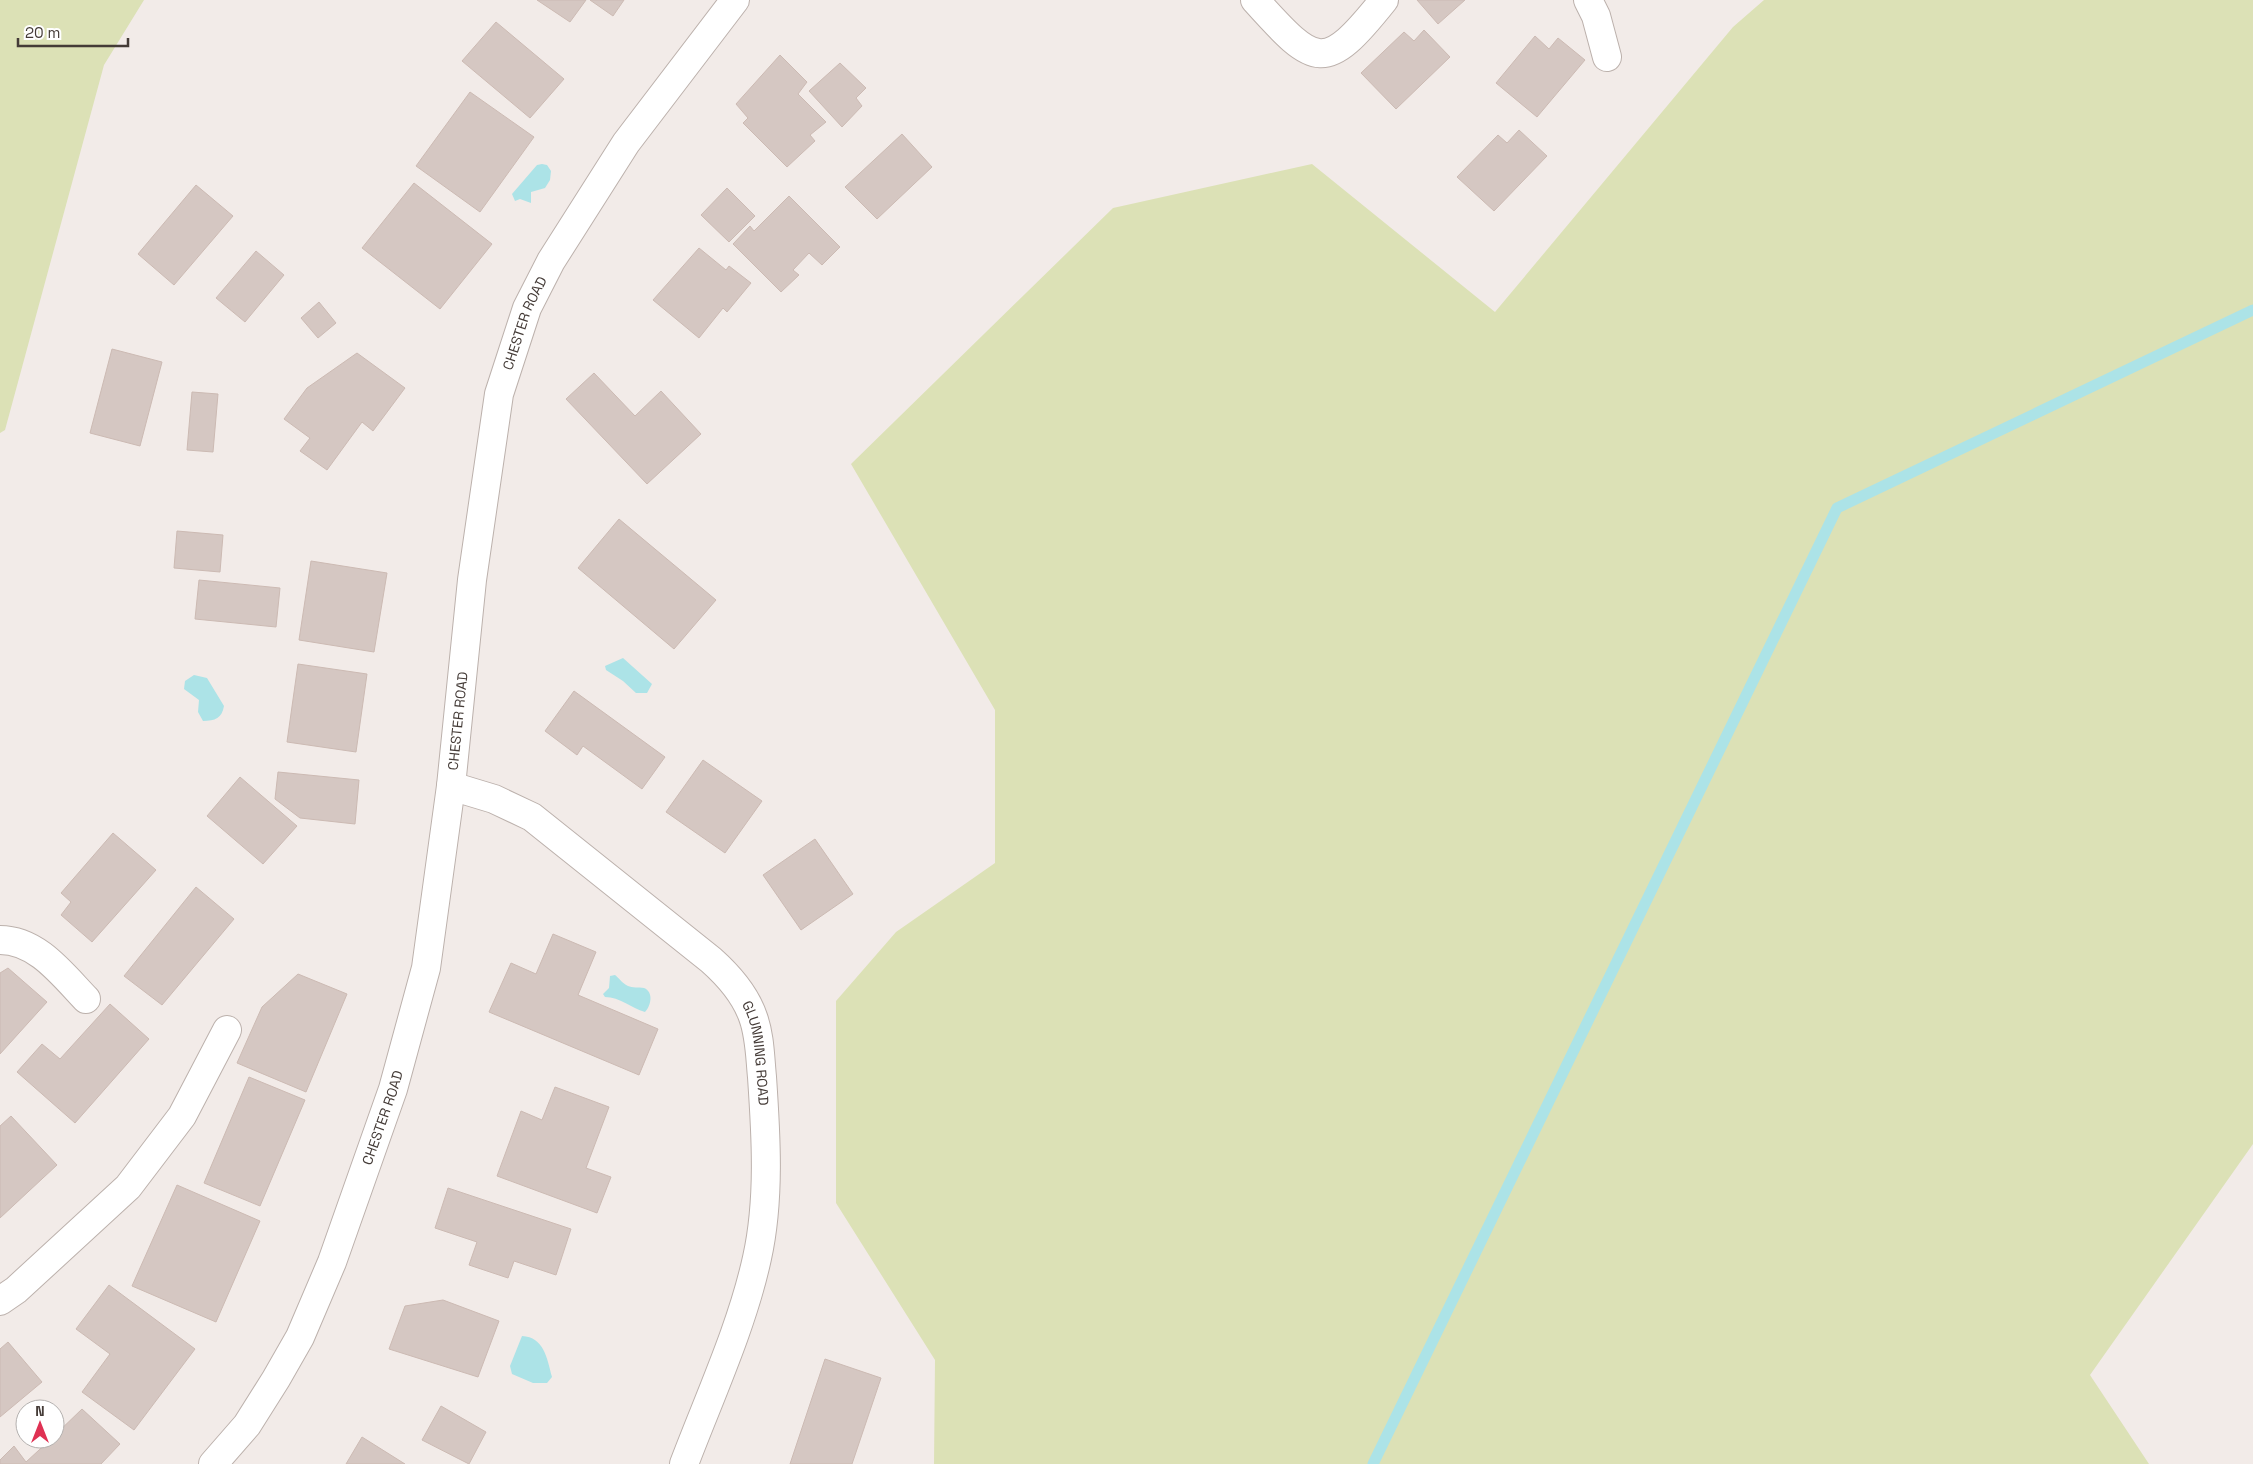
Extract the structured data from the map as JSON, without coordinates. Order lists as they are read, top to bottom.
{
  "streets": {
    "street": ["CHESTER ROAD", "GLUNNING ROAD"]
  },
  "crossings": [
    ["CHESTER ROAD", "GLUNNING ROAD"]
  ],
  "scale_bar": "20 m",
  "north": "top"
}
